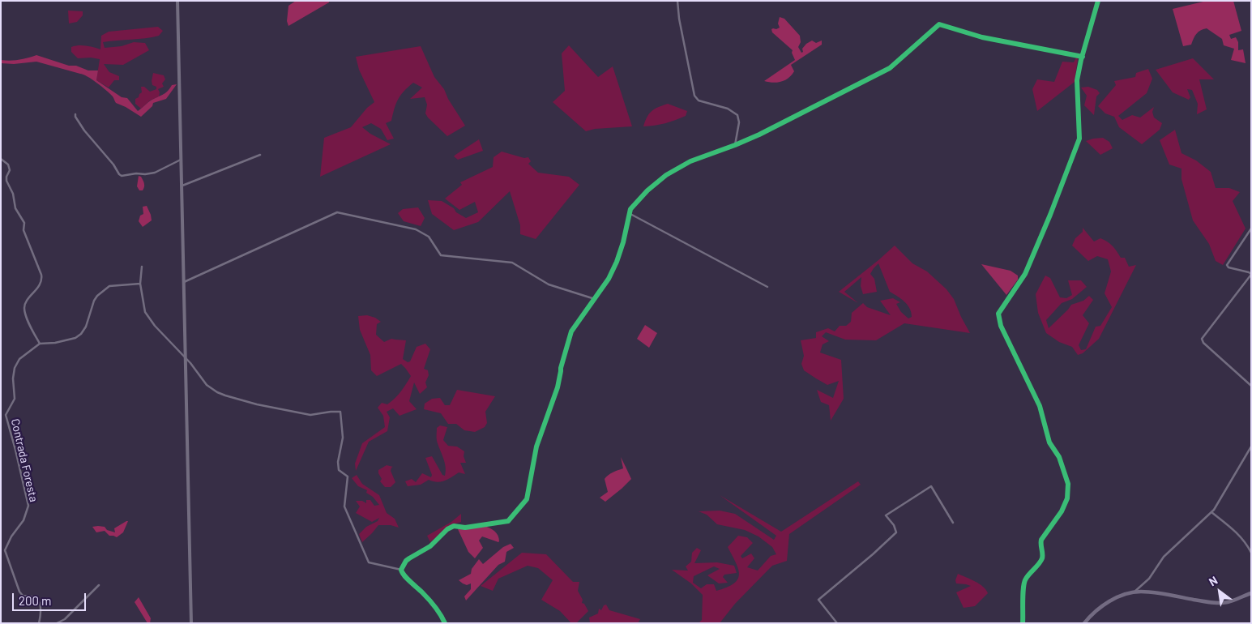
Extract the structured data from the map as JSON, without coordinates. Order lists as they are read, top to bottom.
{
  "streets": {
    "street": ["Contrada Foresta"]
  },
  "scale_bar": "200 m",
  "north": "top left"
}
